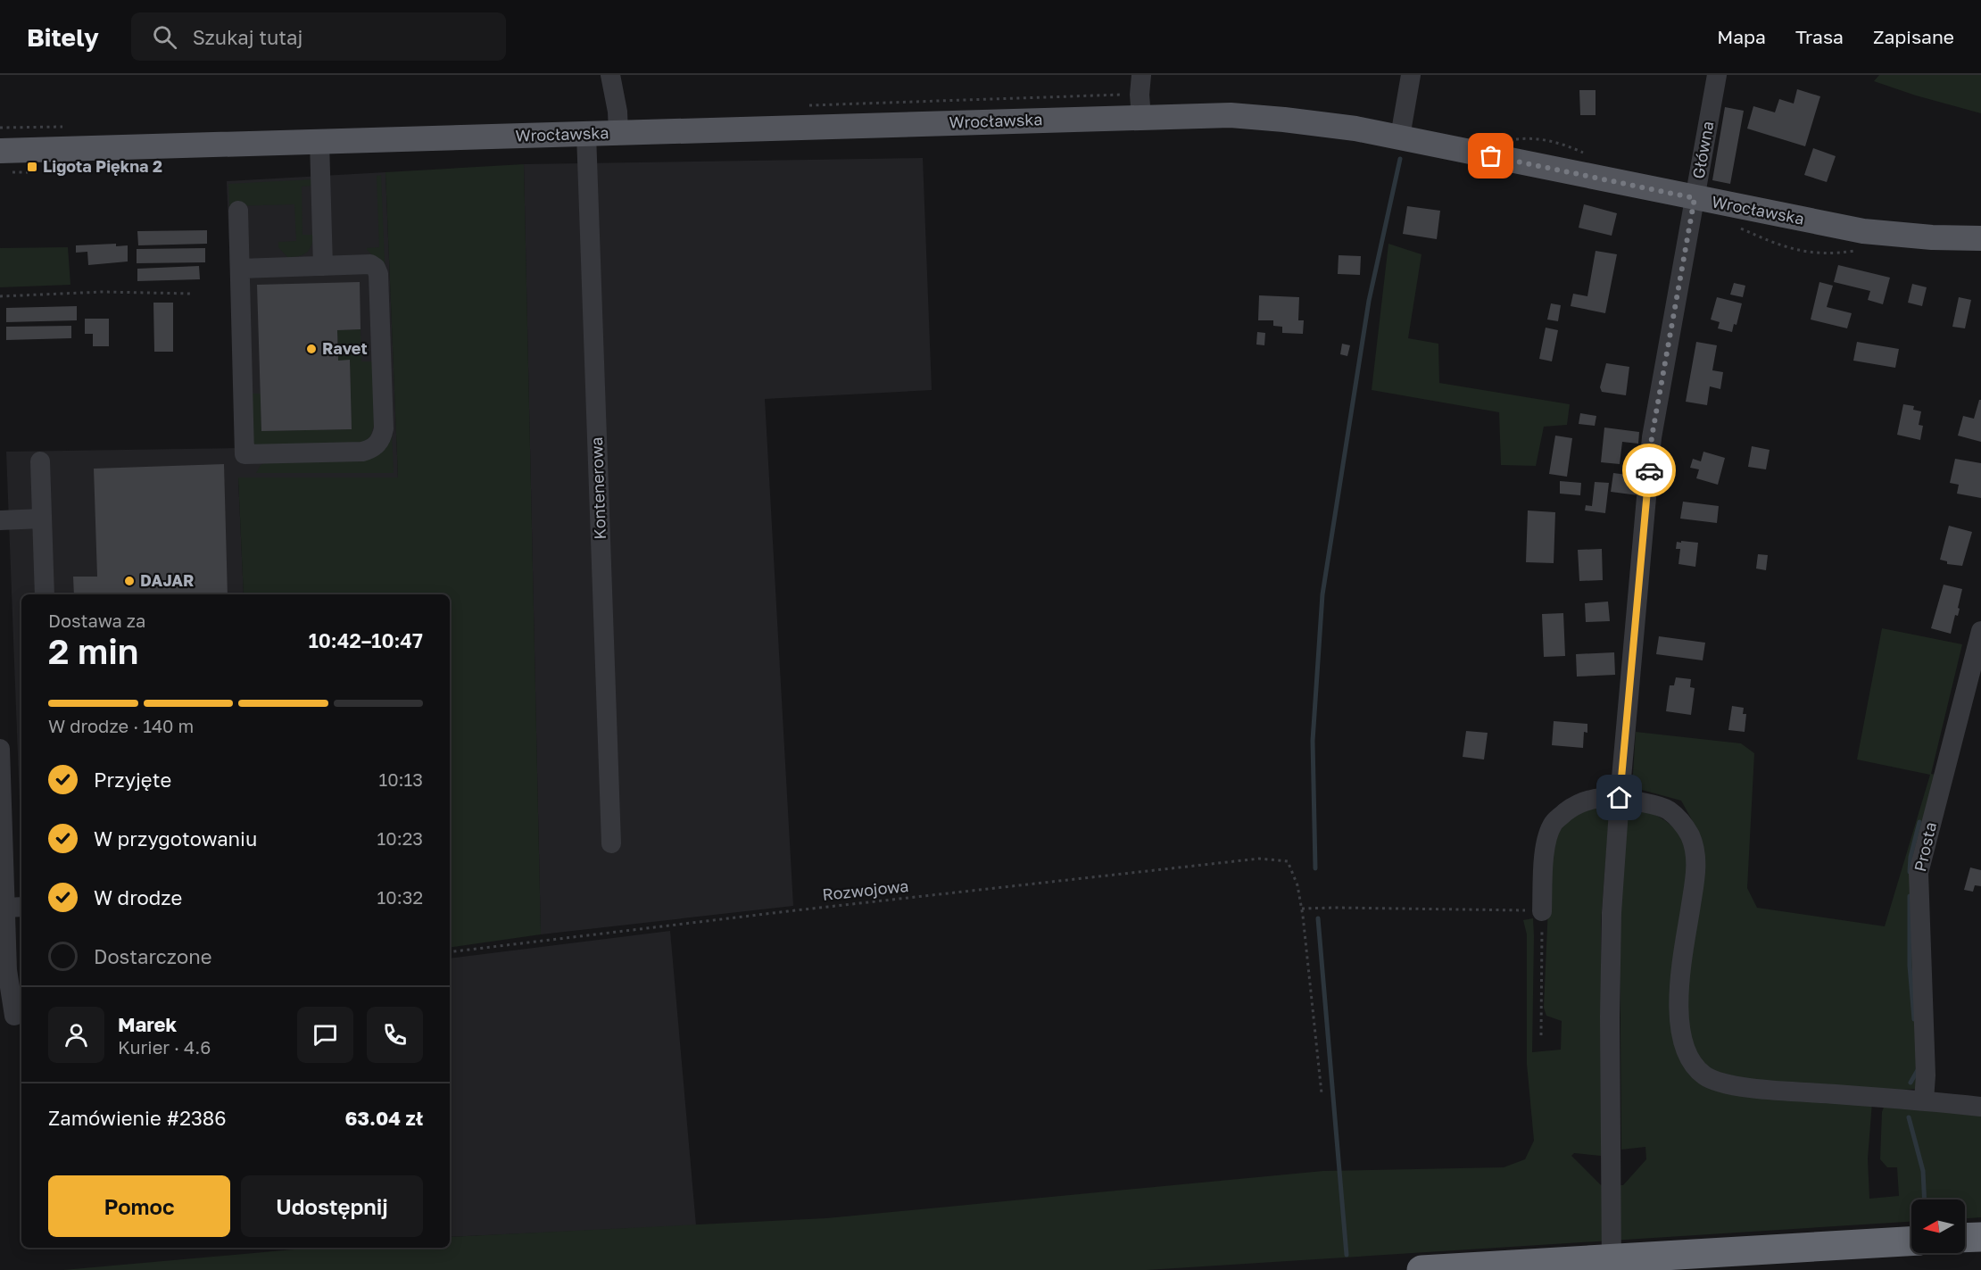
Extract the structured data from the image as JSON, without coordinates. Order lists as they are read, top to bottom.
{
  "streets": {
    "main road": ["Wrocławska"],
    "street": ["Główna", "Kontenerowa", "Prosta"],
    "path": ["Rozwojowa"]
  },
  "crossings": [
    ["Wrocławska", "Główna"],
    ["Wrocławska", "Kontenerowa"]
  ],
  "places": {
    "transit": ["Ligota Piękna 2"],
    "other": ["Ravet", "DAJAR"]
  },
  "north": "left",
  "page": {
    "header": "Bitely",
    "search": "Szukaj tutaj",
    "nav": ["Mapa", "Trasa", "Zapisane"],
    "heading": ["2 min", "Dostawa za", "10:42–10:47"],
    "panel": [
      "Marek",
      "Kurier · 4.6",
      "Zamówienie #2386",
      "63.04 zł"
    ],
    "bar": "W drodze · 140 m",
    "list": [
      ["Przyjęte", "10:13"],
      ["W przygotowaniu", "10:23"],
      ["W drodze", "10:32"],
      "Dostarczone"
    ],
    "buttons": ["Pomoc", "Udostępnij"]
  }
}
